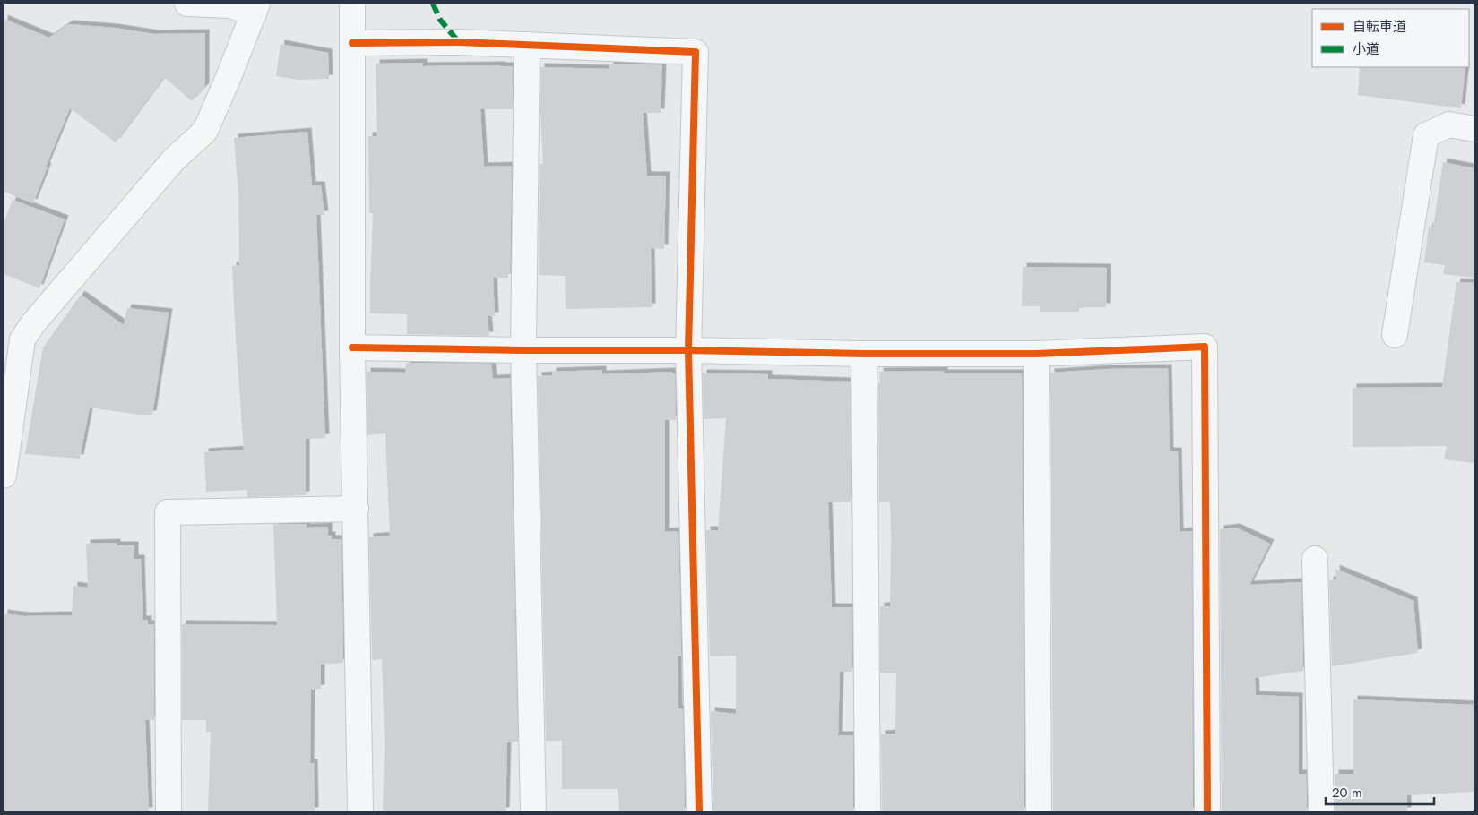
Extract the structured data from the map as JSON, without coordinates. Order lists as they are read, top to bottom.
{
  "legend": ["自転車道", "小道"],
  "scale_bar": "20 m"
}
